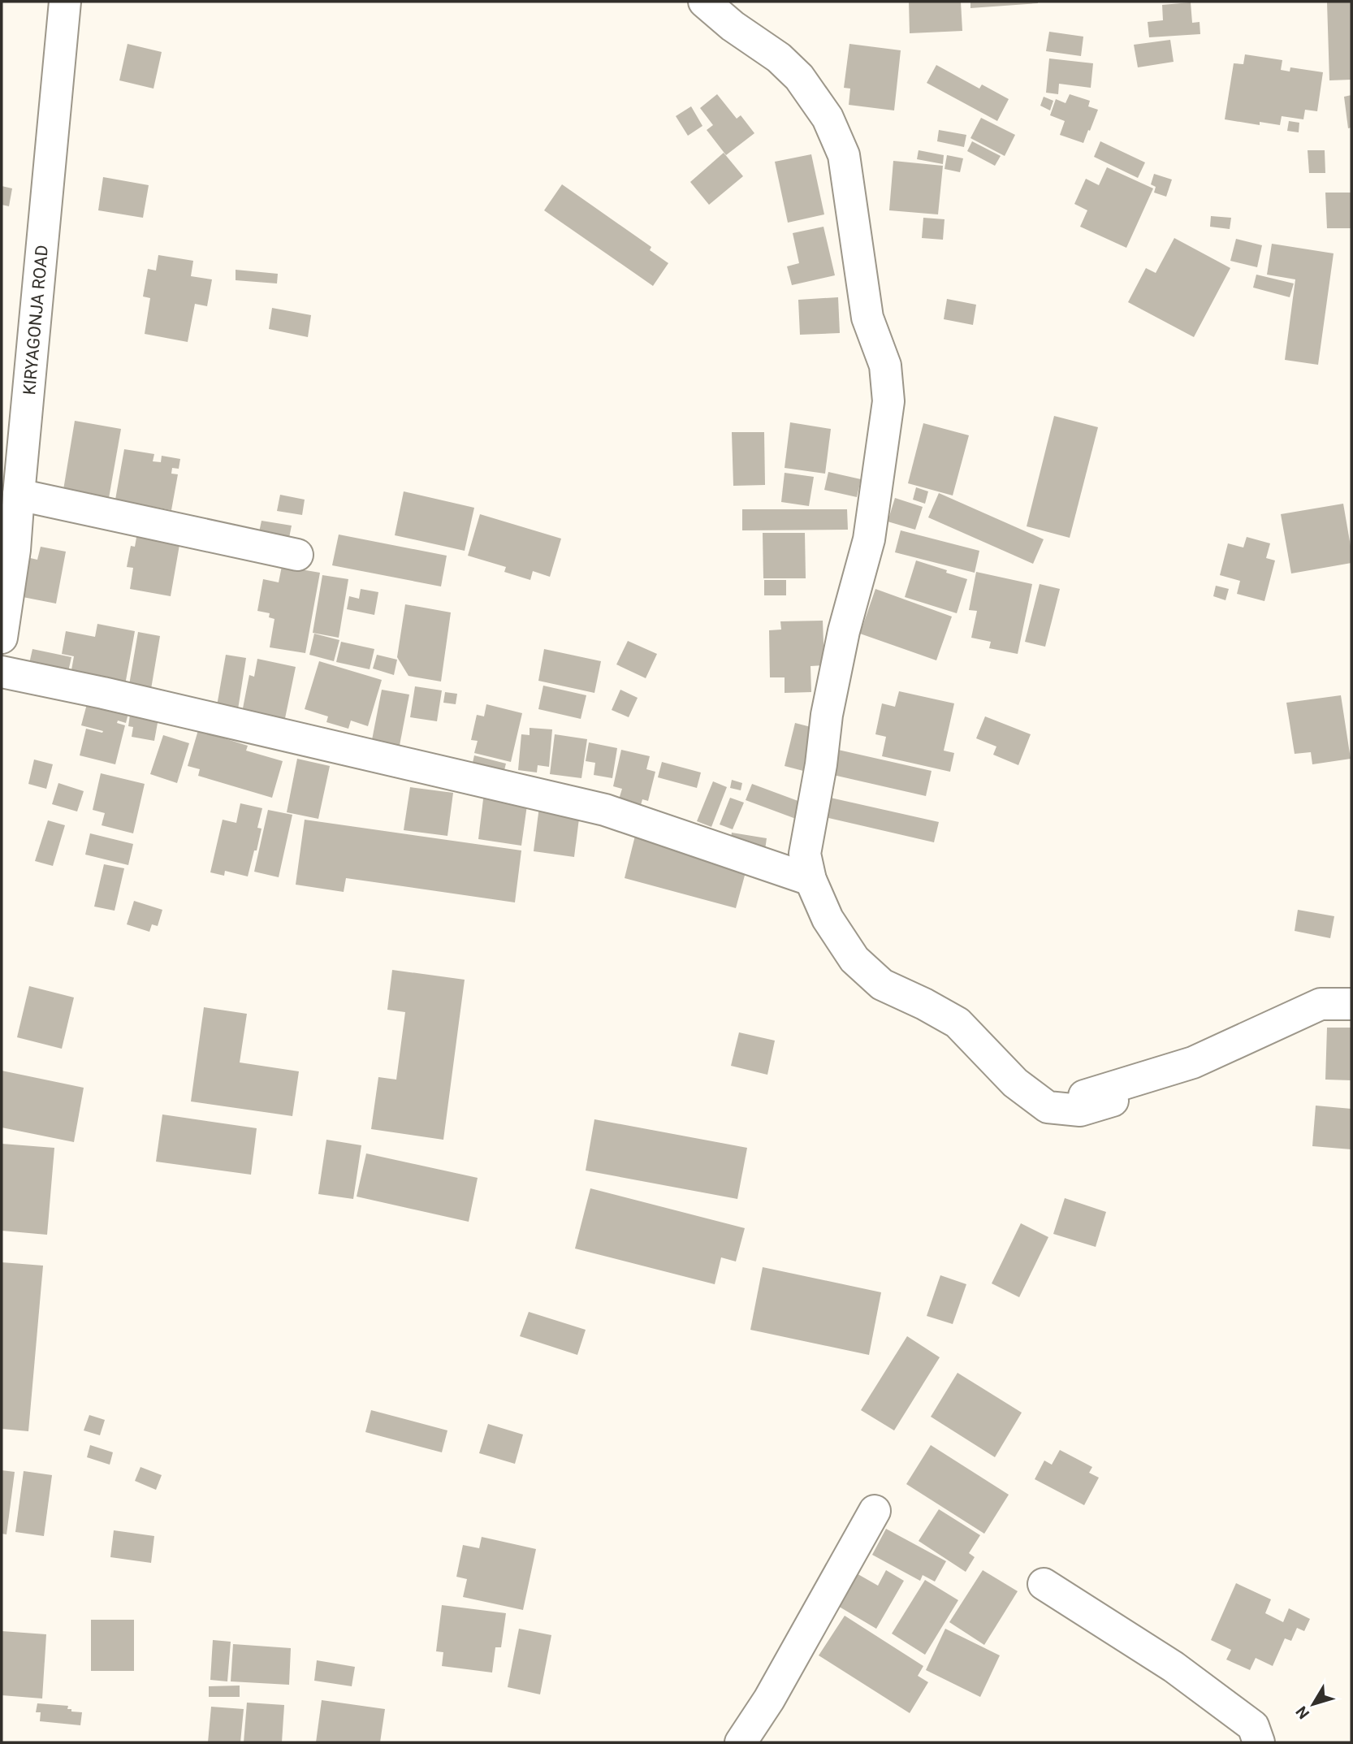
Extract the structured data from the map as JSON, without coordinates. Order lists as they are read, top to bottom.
{
  "streets": {
    "street": ["KIRYAGONJA ROAD"]
  },
  "north": "bottom left"
}
